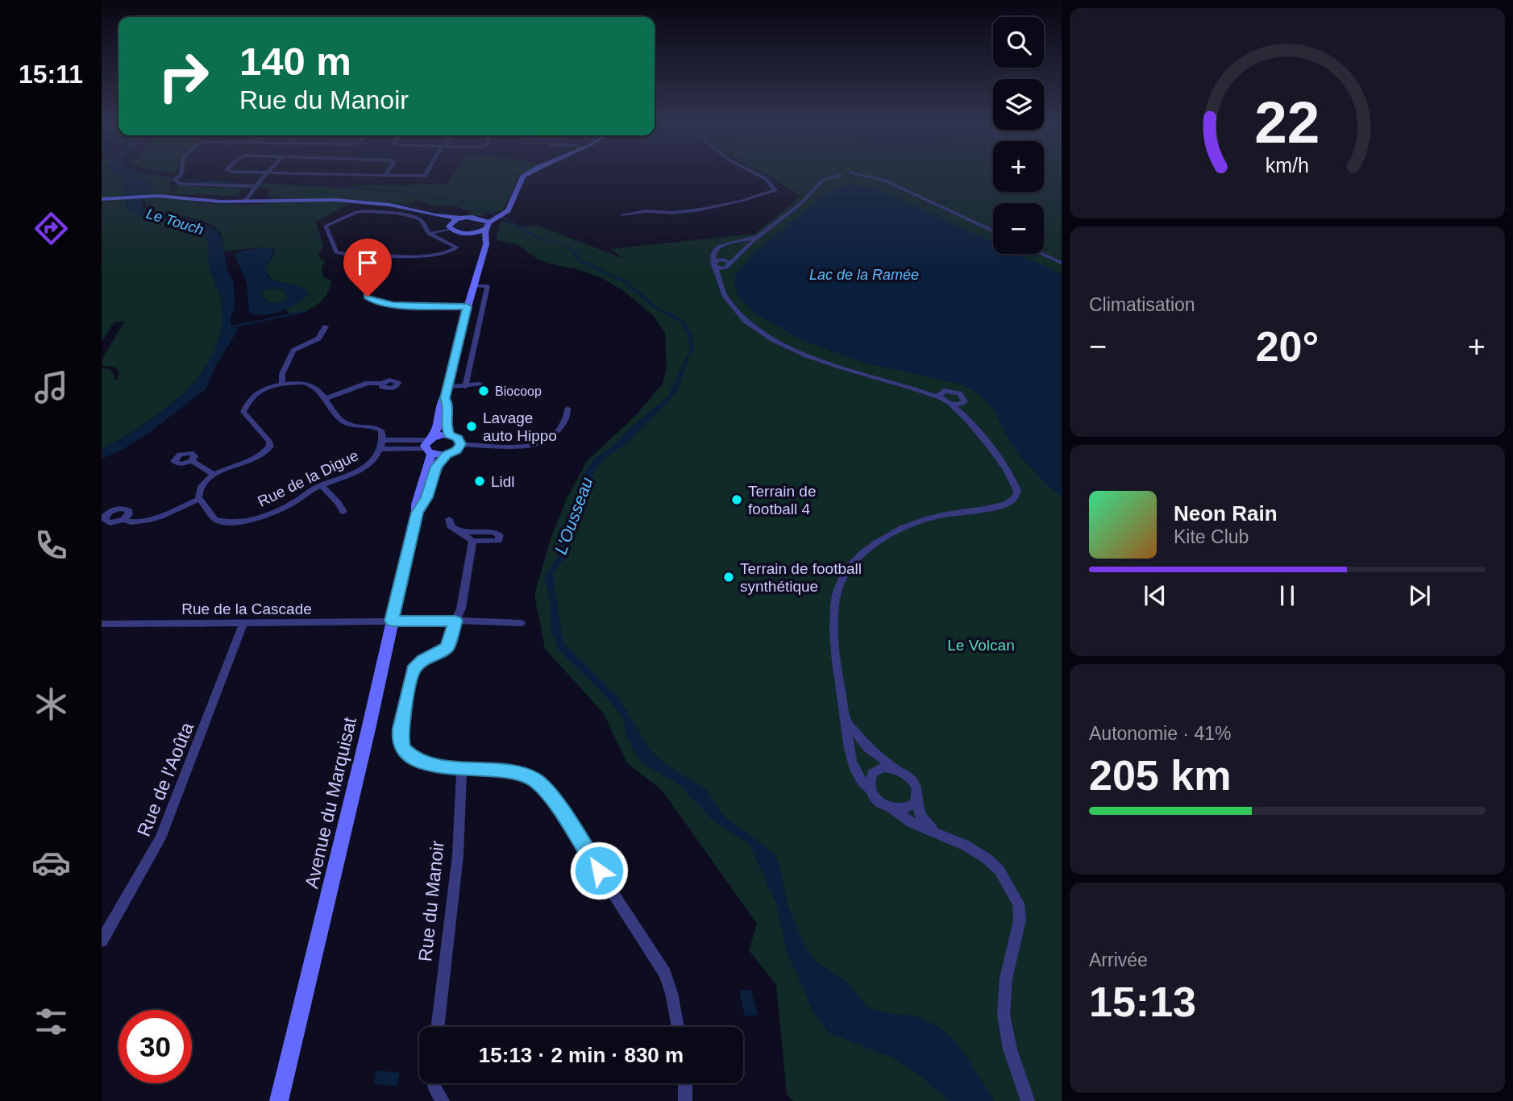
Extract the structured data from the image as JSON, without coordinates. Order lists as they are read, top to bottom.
{
  "streets": {
    "main road": ["Avenue du Marquisat"],
    "street": [
      "Rue de la Digue",
      "Rue de la Cascade",
      "Rue de l'Aoûta",
      "Rue du Manoir"
    ]
  },
  "crossings": [
    ["Rue de la Digue", "Avenue du Marquisat"],
    ["Rue de la Cascade", "Rue de l'Aoûta"],
    ["Rue de la Cascade", "Avenue du Marquisat"]
  ],
  "water": ["Le Touch", "Lac de la Ramée", "L'Ousseau"],
  "parks": ["Le Volcan"],
  "places": [
    "Biocoop",
    "Lavage auto Hippo",
    "Lidl",
    "Terrain de football 4",
    "Terrain de football synthétique"
  ],
  "page": {
    "tabs": "15:11",
    "map_buttons": ["+", "−"],
    "turn": ["140 m", "Rue du Manoir"],
    "tile": [
      "Climatisation",
      ["Autonomie · 41%", "205 km"],
      ["Arrivée", "15:13"]
    ],
    "heat": ["−", "20°", "+"],
    "song": ["Neon Rain", "Kite Club"],
    "limit": "30",
    "trip": "15:13 · 2 min · 830 m",
    "gauge": ["22", "km/h"]
  }
}
